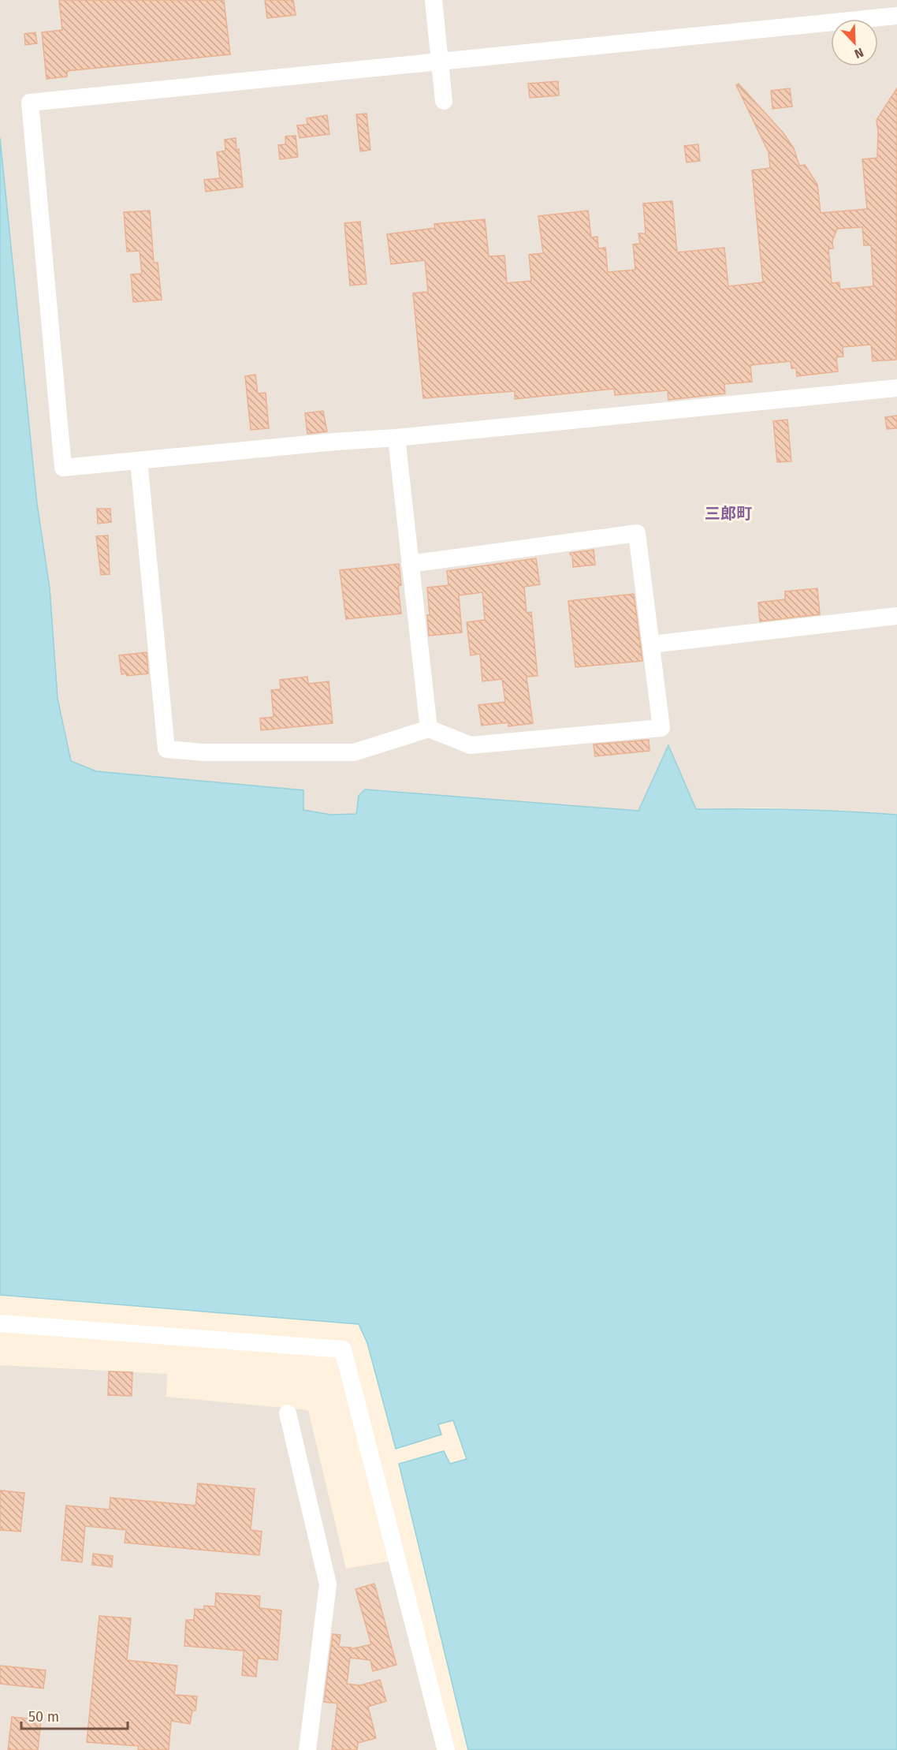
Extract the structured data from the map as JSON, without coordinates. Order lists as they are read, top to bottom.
{
  "districts": ["三郎町"],
  "scale_bar": "50 m",
  "north": "bottom right"
}
